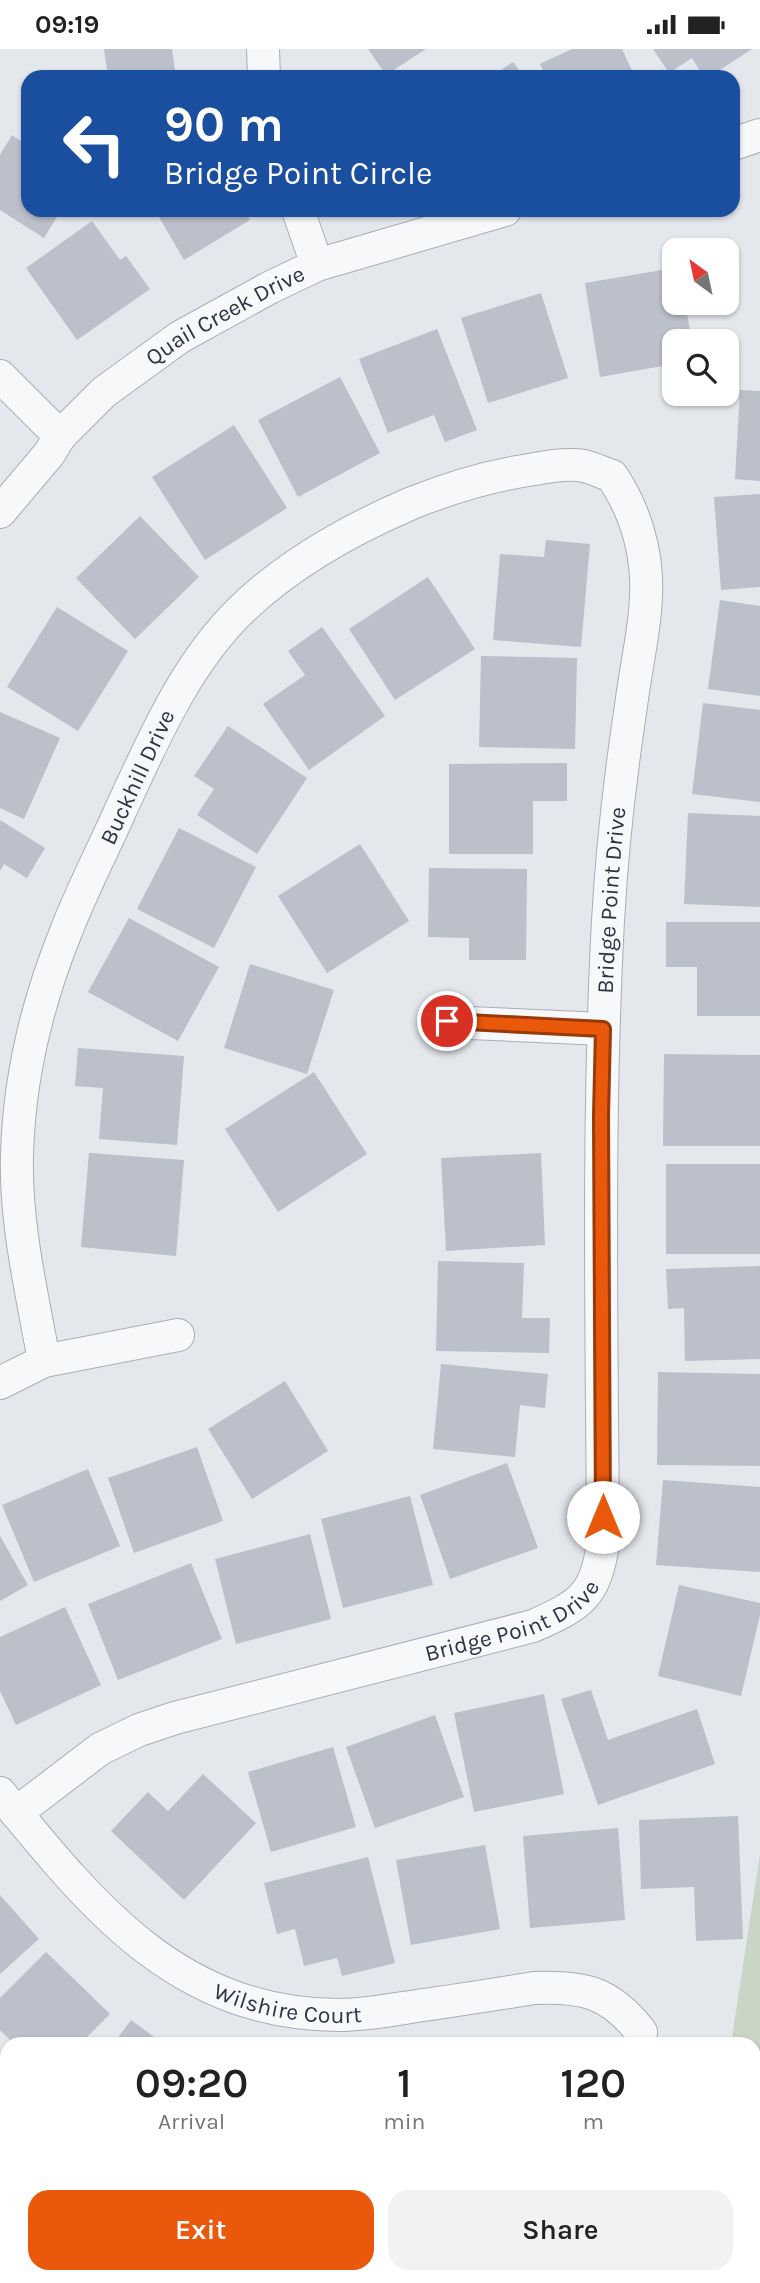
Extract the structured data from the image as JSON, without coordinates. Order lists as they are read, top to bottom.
{
  "streets": {
    "street": [
      "Quail Creek Drive",
      "Buckhill Drive",
      "Bridge Point Drive",
      "Wilshire Court"
    ]
  },
  "crossings": [
    ["Buckhill Drive", "Bridge Point Drive"],
    ["Bridge Point Drive", "Wilshire Court"]
  ],
  "north": "top left",
  "page": {
    "status": "09:19",
    "turn": ["90 m", "Bridge Point Circle"],
    "eta": [
      "09:20",
      "Arrival",
      "1",
      "min",
      "120",
      "m"
    ],
    "buttons": ["Exit", "Share"]
  }
}
